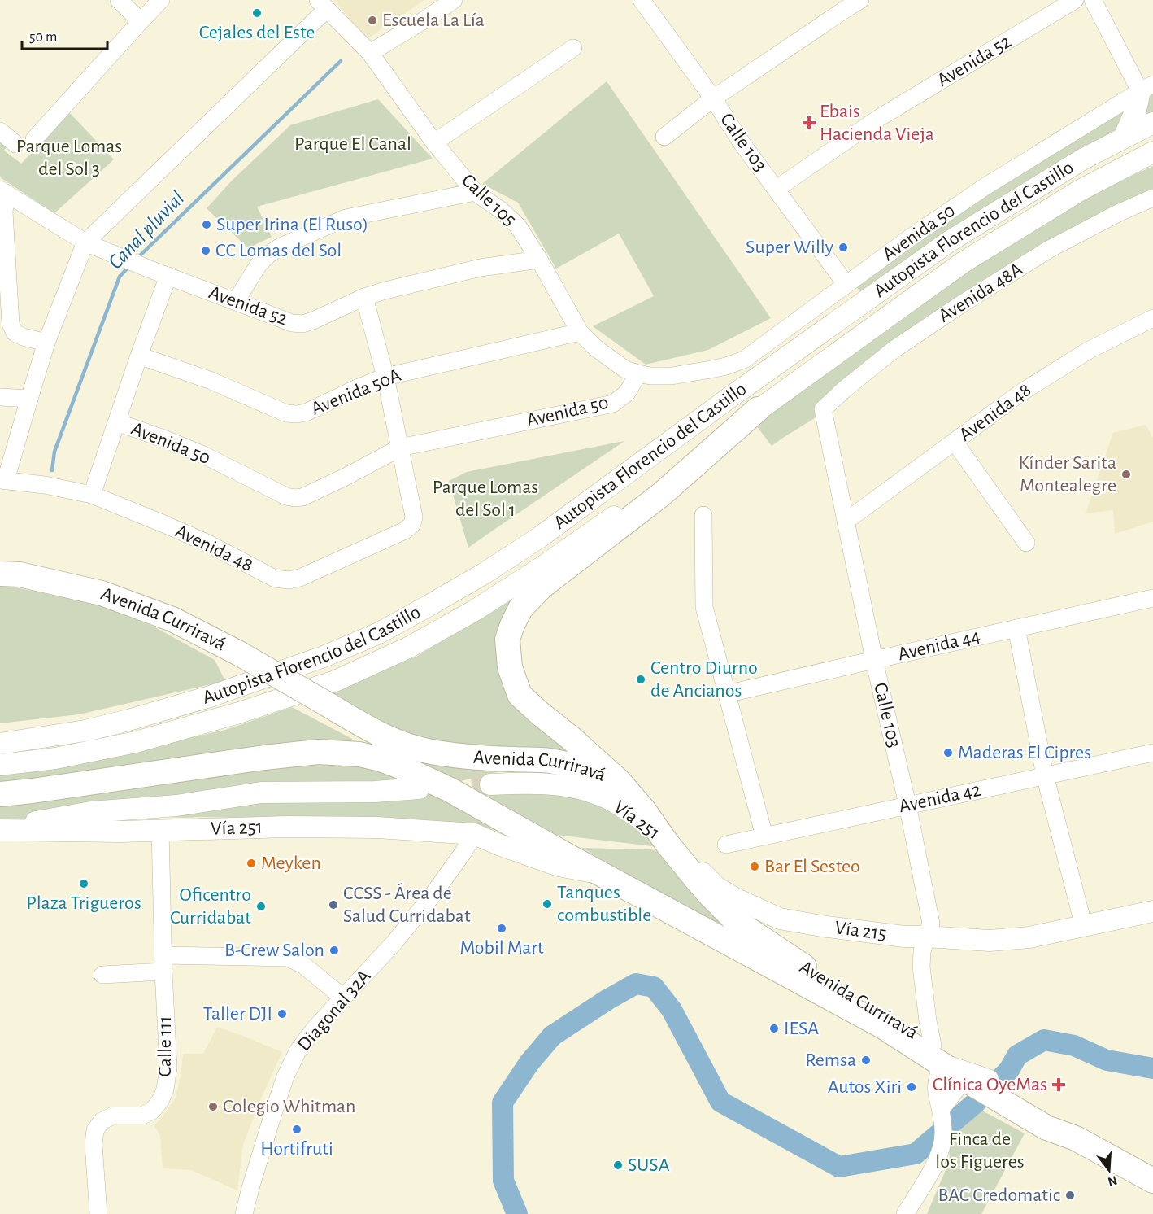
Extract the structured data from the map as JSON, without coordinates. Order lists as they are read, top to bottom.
{
  "streets": {
    "highway": ["Avenida Curriravá"],
    "main road": ["Autopista Florencio del Castillo", "Vía 251", "Vía 215"],
    "street": [
      "Avenida 52",
      "Calle 103",
      "Calle 105",
      "Avenida 50",
      "Avenida 48A",
      "Avenida 50A",
      "Avenida 48",
      "Avenida 44",
      "Avenida 42",
      "Diagonal 32A",
      "Calle 111"
    ]
  },
  "crossings": [
    ["Avenida 52", "Calle 103"],
    ["Avenida 52", "Calle 105"],
    ["Calle 103", "Avenida 50"],
    ["Calle 103", "Avenida 48A"],
    ["Calle 103", "Avenida 48"],
    ["Calle 103", "Avenida Curriravá"],
    ["Calle 103", "Avenida 44"],
    ["Calle 103", "Avenida 42"],
    ["Calle 103", "Vía 215"],
    ["Calle 105", "Avenida 50"],
    ["Calle 105", "Avenida 50A"],
    ["Avenida 50", "Avenida 48"],
    ["Avenida Curriravá", "Vía 251"],
    ["Avenida Curriravá", "Vía 215"],
    ["Vía 251", "Diagonal 32A"],
    ["Vía 251", "Calle 111"]
  ],
  "water": ["Canal pluvial"],
  "parks": [
    "Parque El Canal",
    "Parque Lomas del Sol 3",
    "Parque Lomas del Sol 1",
    "Finca de los Figueres"
  ],
  "places": {
    "other": [
      "Cejales del Este",
      "Escuela La Lía",
      "Super Irina (El Ruso)",
      "Super Willy",
      "CC Lomas del Sol",
      "Kínder Sarita Montealegre",
      "Centro Diurno de Ancianos",
      "Maderas El Cipres",
      "Meyken",
      "Bar El Sesteo",
      "Plaza Trigueros",
      "Tanques combustible",
      "CCSS - Área de Salud Curridabat",
      "Oficentro Curridabat",
      "Mobil Mart",
      "B-Crew Salon",
      "Taller DJI",
      "IESA",
      "Remsa",
      "Autos Xiri",
      "Colegio Whitman",
      "Hortifruti",
      "SUSA",
      "BAC Credomatic"
    ],
    "health": ["Ebais Hacienda Vieja", "Clínica OyeMas"]
  },
  "scale_bar": "50 m",
  "north": "bottom"
}
